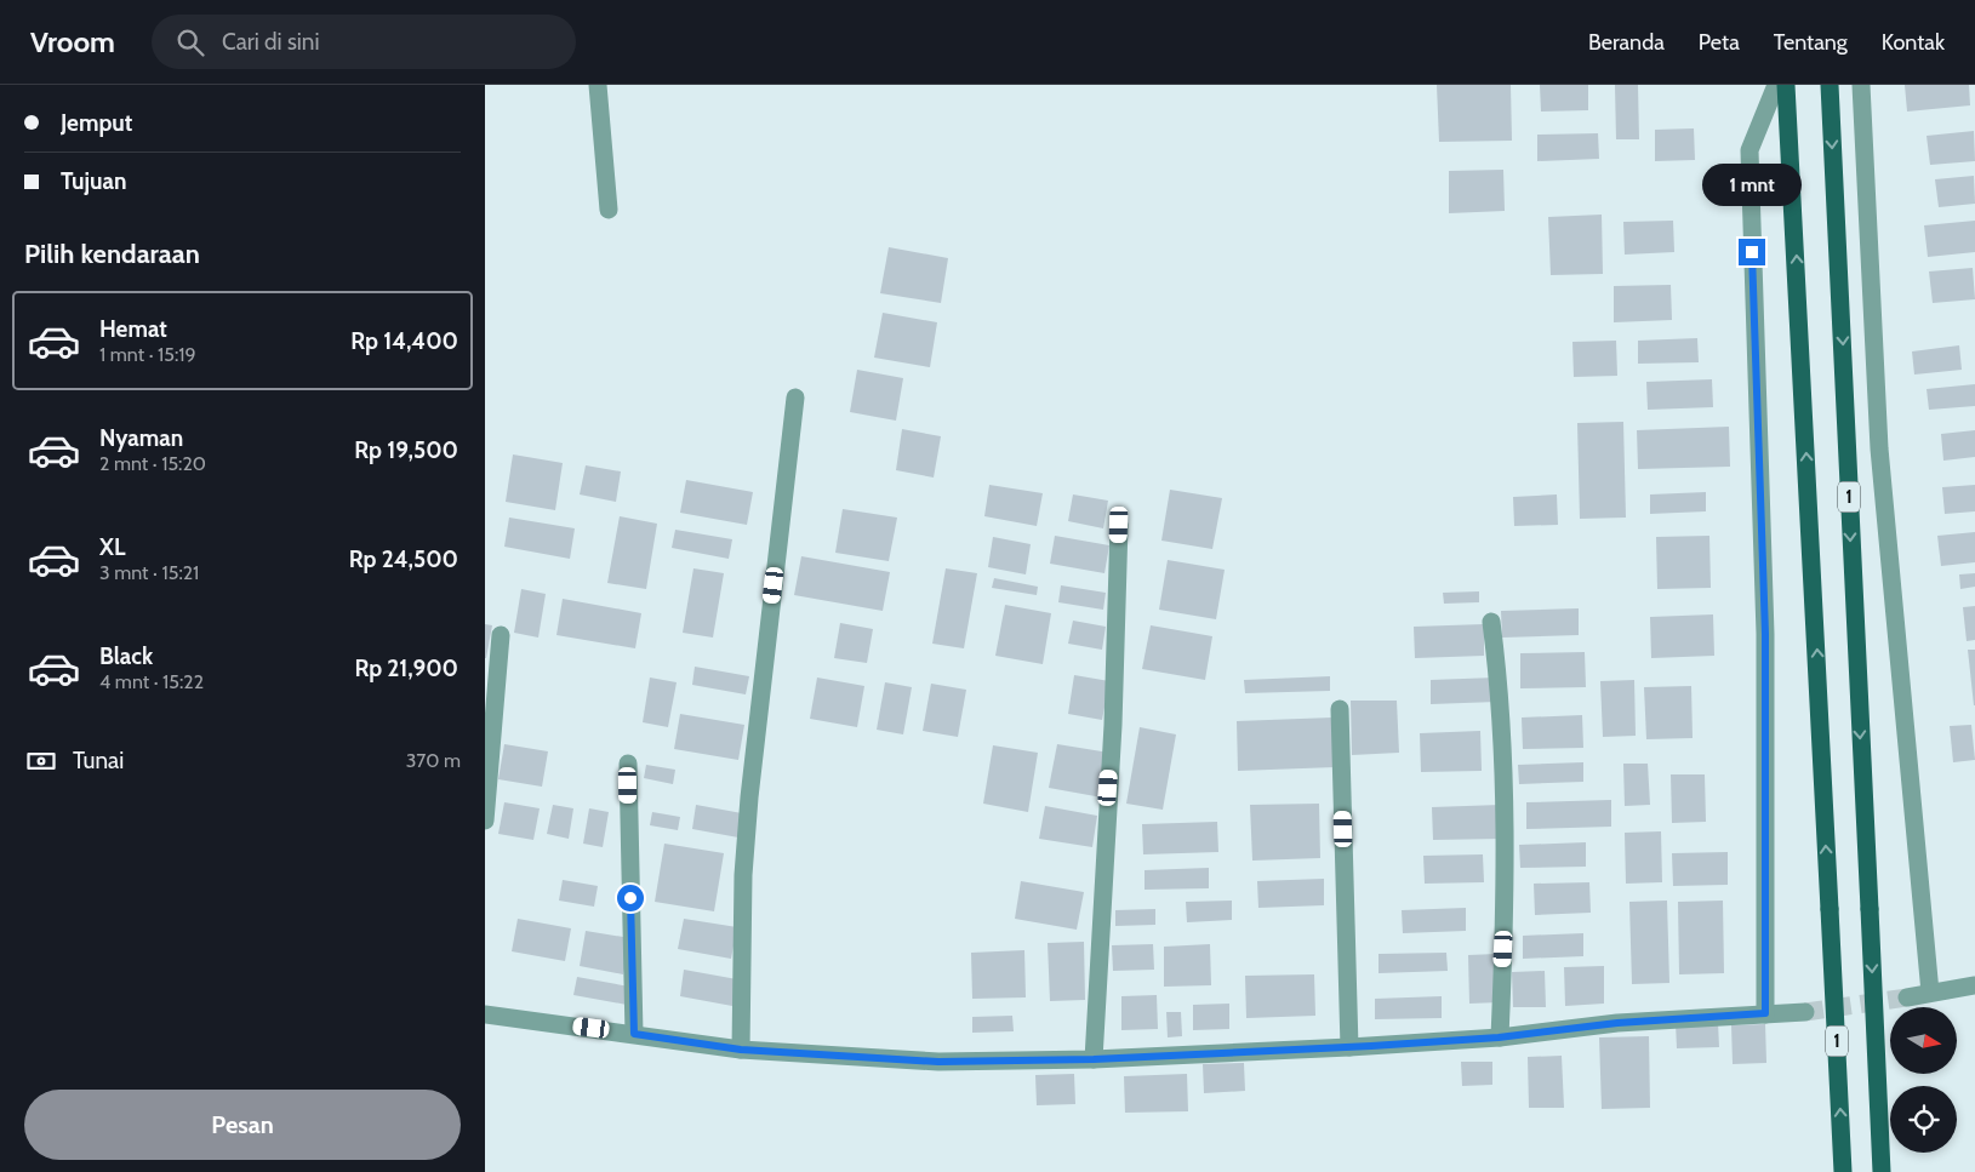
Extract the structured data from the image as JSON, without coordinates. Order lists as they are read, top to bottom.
{
  "streets": {
    "main road": ["1"]
  },
  "north": "right",
  "page": {
    "header": "Vroom",
    "search": "Cari di sini",
    "nav": [
      "Beranda",
      "Peta",
      "Tentang",
      "Kontak"
    ],
    "banner": ["Jemput", "Tujuan"],
    "bubble": "1 mnt",
    "heading": "Pilih kendaraan",
    "list": [
      {
        "name": "Hemat",
        "note": "1 mnt · 15:19",
        "value": "Rp 14,400"
      },
      {
        "name": "Nyaman",
        "note": "2 mnt · 15:20",
        "value": "Rp 19,500"
      },
      {
        "name": "XL",
        "note": "3 mnt · 15:21",
        "value": "Rp 24,500"
      },
      {
        "name": "Black",
        "note": "4 mnt · 15:22",
        "value": "Rp 21,900"
      }
    ],
    "pay": ["Tunai", "370 m"],
    "buttons": "Pesan"
  }
}
